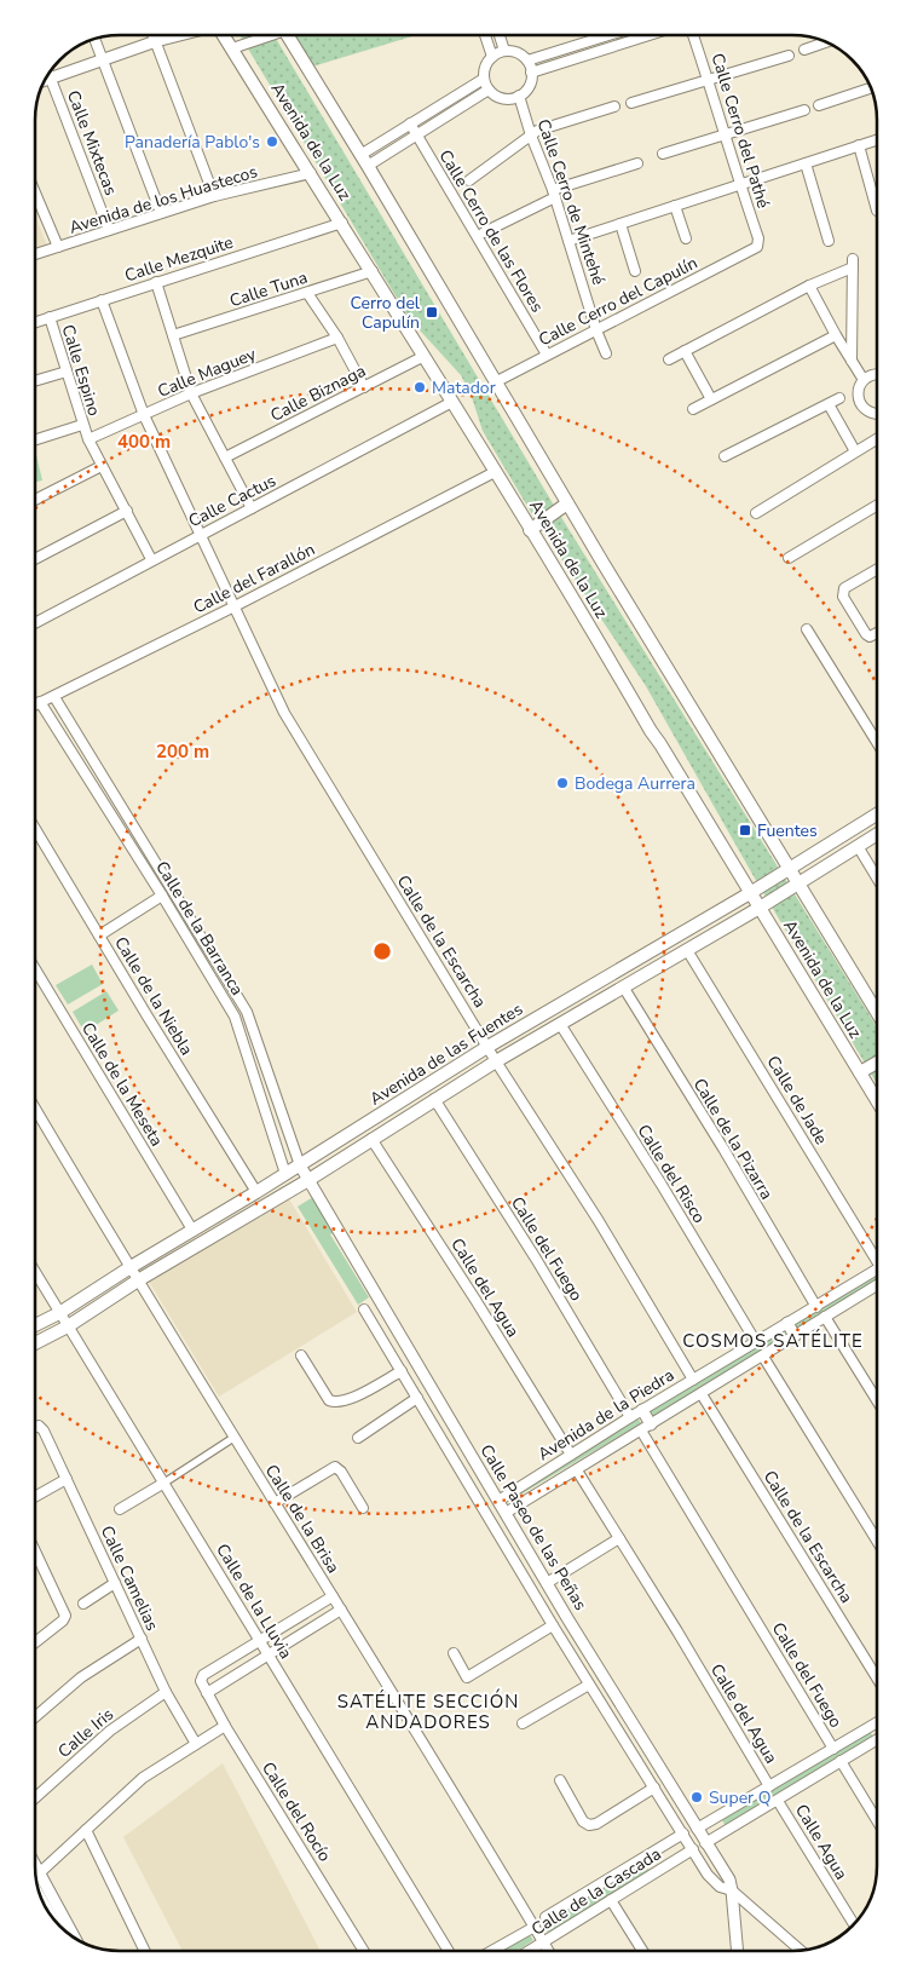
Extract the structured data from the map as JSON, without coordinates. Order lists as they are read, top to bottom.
{
  "streets": {
    "main road": ["Avenida de la Luz", "Avenida de las Fuentes"],
    "street": [
      "Calle Cerro del Pathé",
      "Calle Mixtecas",
      "Avenida de los Huastecos",
      "Calle Cerro de Mintehé",
      "Calle Cerro de las Flores",
      "Calle Mezquite",
      "Calle Tuna",
      "Calle Cerro del Capulín",
      "Calle Espino",
      "Calle Maguey",
      "Calle Biznaga",
      "Calle Cactus",
      "Calle del Farallón",
      "Calle de la Barranca",
      "Calle de la Escarcha",
      "Calle de la Niebla",
      "Calle de la Meseta",
      "Calle de Jade",
      "Calle de la Pizarra",
      "Calle del Risco",
      "Calle del Fuego",
      "Calle del Agua",
      "Avenida de la Piedra",
      "Calle de la Brisa",
      "Calle Paseo de las Peñas",
      "Calle Camelias",
      "Calle de la Lluvia",
      "Calle Iris",
      "Calle del Rocío",
      "Calle Agua",
      "Calle de la Cascada"
    ]
  },
  "crossings": [
    ["Calle Cerro del Pathé", "Calle Cerro del Capulín"],
    ["Avenida de la Luz", "Avenida de los Huastecos"],
    ["Avenida de la Luz", "Calle Mezquite"],
    ["Avenida de la Luz", "Calle Tuna"],
    ["Avenida de la Luz", "Calle Cerro del Capulín"],
    ["Avenida de la Luz", "Calle Biznaga"],
    ["Avenida de la Luz", "Calle Cactus"],
    ["Avenida de la Luz", "Calle del Farallón"],
    ["Avenida de la Luz", "Avenida de las Fuentes"],
    ["Calle Mixtecas", "Avenida de los Huastecos"],
    ["Calle Cerro de Mintehé", "Calle Cerro del Capulín"],
    ["Calle Cerro de las Flores", "Calle Cerro del Capulín"],
    ["Calle Mezquite", "Calle Espino"],
    ["Calle Mezquite", "Calle de la Escarcha"],
    ["Calle Espino", "Calle Maguey"],
    ["Calle Espino", "Calle Cactus"],
    ["Calle Maguey", "Calle de la Escarcha"],
    ["Calle Cactus", "Calle de la Escarcha"],
    ["Calle del Farallón", "Calle de la Barranca"],
    ["Calle del Farallón", "Calle de la Escarcha"],
    ["Calle de la Barranca", "Avenida de las Fuentes"],
    ["Calle de la Barranca", "Calle Paseo de las Peñas"],
    ["Calle de la Escarcha", "Avenida de las Fuentes"],
    ["Calle de la Escarcha", "Avenida de la Piedra"],
    ["Calle de la Niebla", "Avenida de las Fuentes"],
    ["Avenida de las Fuentes", "Calle de la Meseta"],
    ["Avenida de las Fuentes", "Calle de Jade"],
    ["Avenida de las Fuentes", "Calle de la Pizarra"],
    ["Avenida de las Fuentes", "Calle del Risco"],
    ["Avenida de las Fuentes", "Calle del Fuego"],
    ["Avenida de las Fuentes", "Calle del Agua"],
    ["Avenida de las Fuentes", "Calle de la Brisa"],
    ["Avenida de las Fuentes", "Calle Paseo de las Peñas"],
    ["Avenida de las Fuentes", "Calle de la Lluvia"],
    ["Calle de la Pizarra", "Avenida de la Piedra"],
    ["Calle del Risco", "Avenida de la Piedra"],
    ["Calle del Fuego", "Avenida de la Piedra"],
    ["Calle del Agua", "Avenida de la Piedra"],
    ["Avenida de la Piedra", "Calle Paseo de las Peñas"],
    ["Calle de la Brisa", "Calle de la Cascada"],
    ["Calle Paseo de las Peñas", "Calle de la Cascada"],
    ["Calle Camelias", "Calle Iris"],
    ["Calle de la Lluvia", "Calle del Rocío"]
  ],
  "districts": ["COSMOS SATÉLITE", "SATÉLITE SECCIÓN ANDADORES"],
  "places": {
    "other": [
      "Panadería Pablo's",
      "Matador",
      "Bodega Aurrera",
      "Super Q"
    ],
    "transit": ["Cerro del Capulín", "Fuentes"]
  },
  "rings": ["400 m", "200 m"]
}
